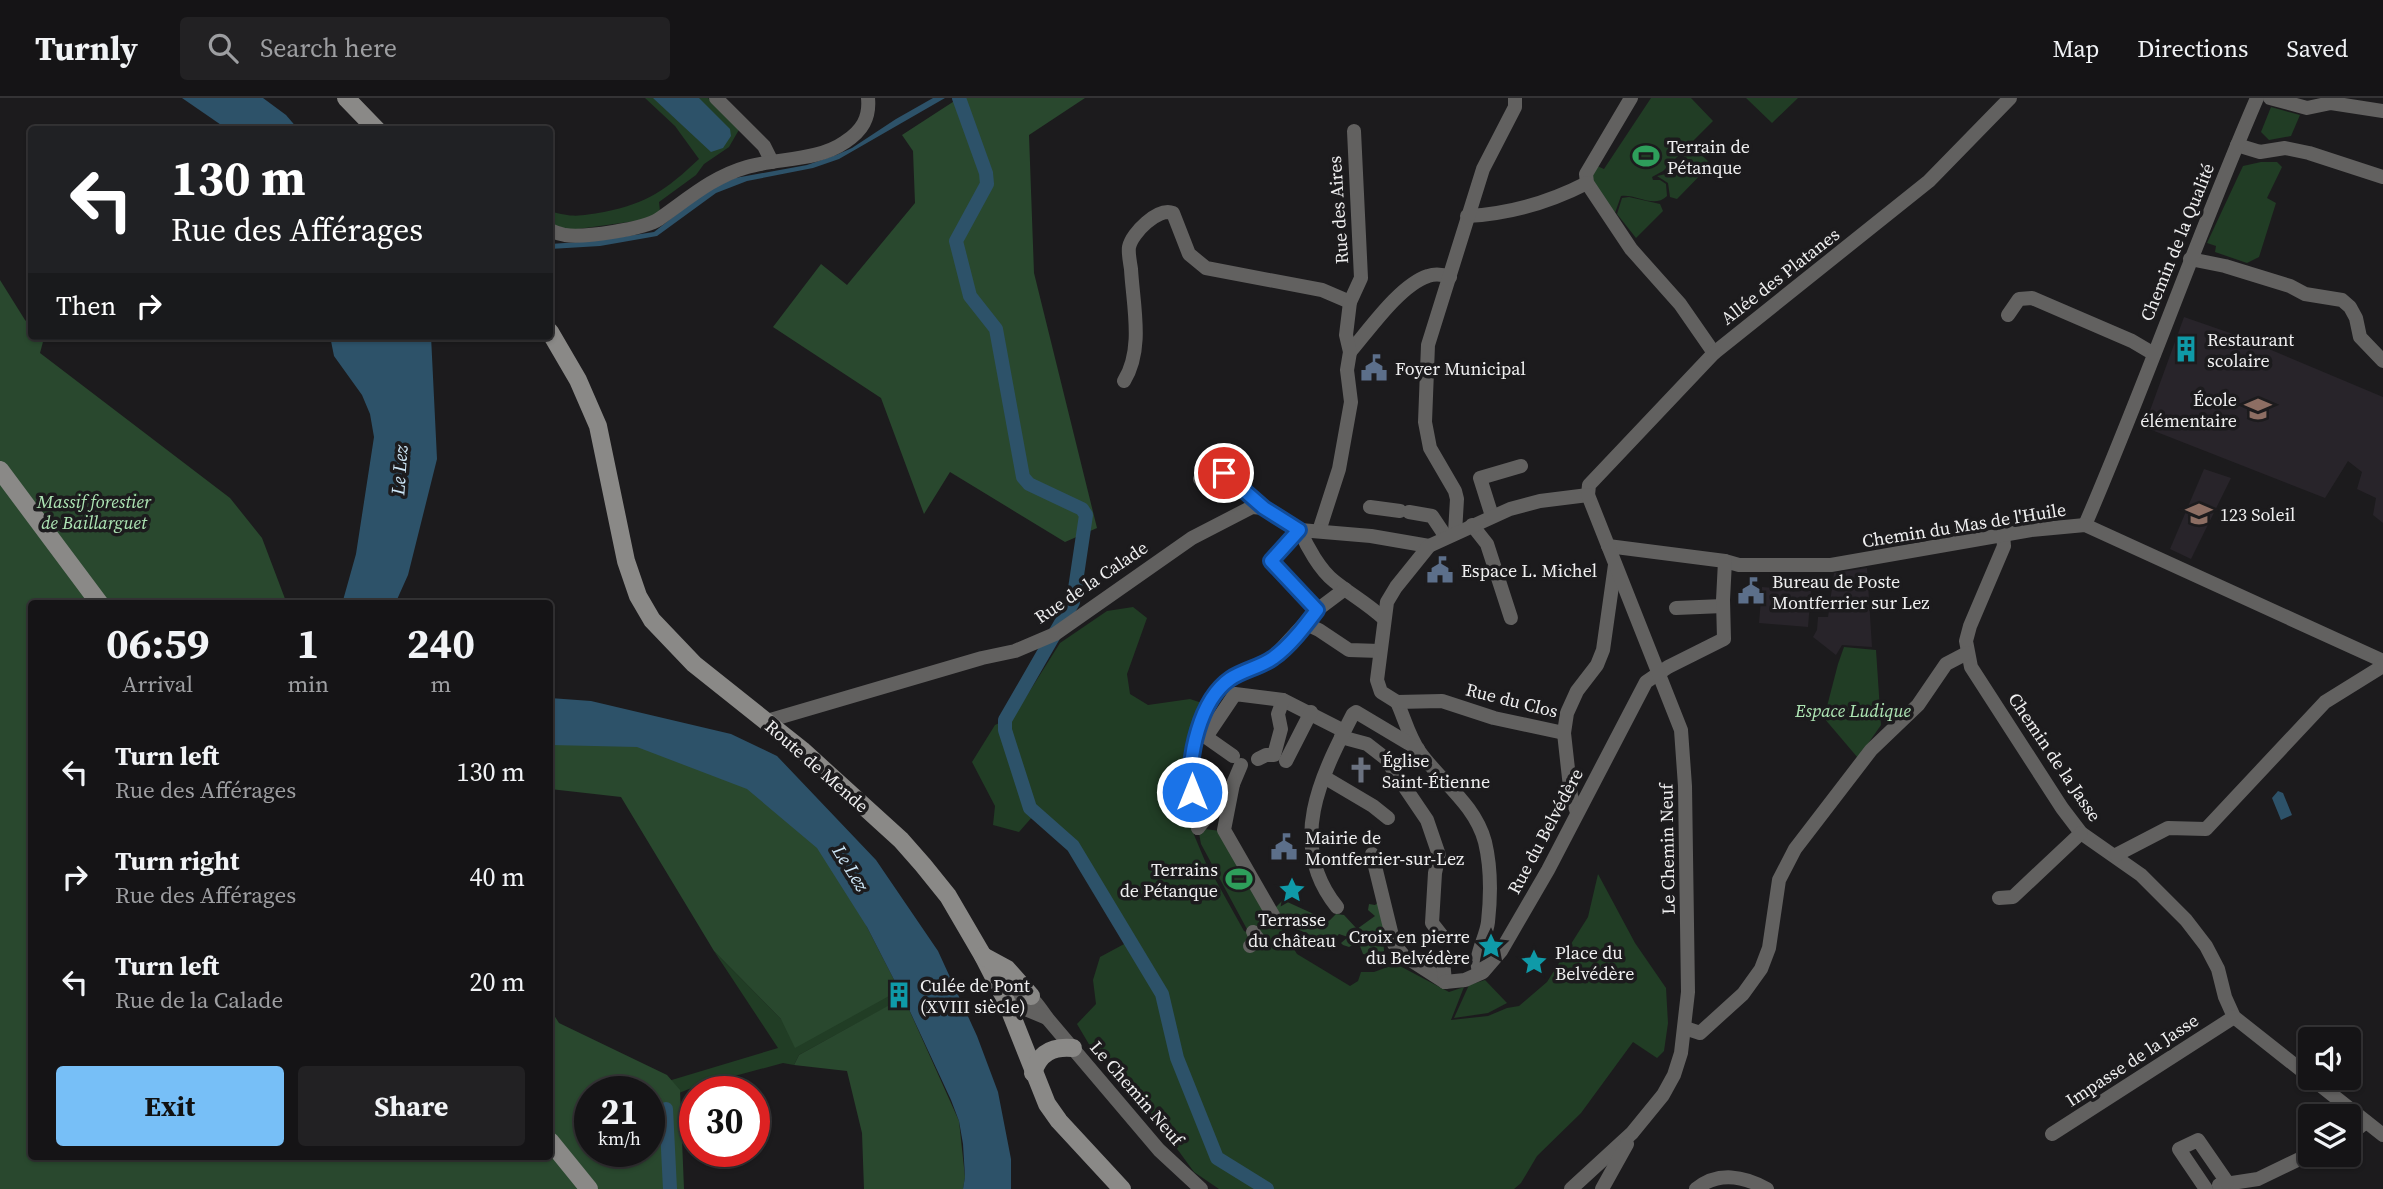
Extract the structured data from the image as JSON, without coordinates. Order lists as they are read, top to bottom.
{
  "streets": {
    "street": [
      "Rue des Aires",
      "Chemin de la Qualité",
      "Allée des Platanes",
      "Chemin du Mas de l'Huile",
      "Rue de la Calade",
      "Rue du Clos",
      "Chemin de la Jasse",
      "Route de Mende",
      "Rue du Belvédère",
      "Le Chemin Neuf",
      "Impasse de la Jasse"
    ]
  },
  "crossings": [
    ["Chemin de la Qualité", "Chemin du Mas de l'Huile"],
    ["Allée des Platanes", "Le Chemin Neuf"],
    ["Chemin du Mas de l'Huile", "Le Chemin Neuf"],
    ["Rue de la Calade", "Route de Mende"],
    ["Rue du Clos", "Le Chemin Neuf"],
    ["Chemin de la Jasse", "Impasse de la Jasse"],
    ["Route de Mende", "Le Chemin Neuf"],
    ["Rue du Belvédère", "Le Chemin Neuf"]
  ],
  "water": ["Le Lez"],
  "parks": ["Massif forestier de Baillarguet", "Espace Ludique"],
  "places": {
    "sports": ["Terrain de Pétanque", "Terrains de Pétanque"],
    "building": ["Restaurant scolaire", "Culée de Pont (XVIII siècle)"],
    "public building": [
      "Foyer Municipal",
      "Espace L. Michel",
      "Bureau de Poste Montferrier sur Lez",
      "Mairie de Montferrier-sur-Lez"
    ],
    "school or university": ["École élémentaire", "123 Soleil"],
    "church": ["Église Saint-Étienne"],
    "place": ["Terrasse du château", "Croix en pierre du Belvédère", "Place du Belvédère"]
  },
  "page": {
    "header": "Turnly",
    "search": "Search here",
    "nav": ["Map", "Directions", "Saved"],
    "turn": ["130 m", "Rue des Afférages"],
    "then": "Then",
    "eta": [
      "06:59",
      "Arrival",
      "1",
      "min",
      "240",
      "m"
    ],
    "list": [
      {
        "name": "Turn left",
        "note": "Rue des Afférages",
        "value": "130 m"
      },
      {
        "name": "Turn right",
        "note": "Rue des Afférages",
        "value": "40 m"
      },
      {
        "name": "Turn left",
        "note": "Rue de la Calade",
        "value": "20 m"
      }
    ],
    "buttons": ["Exit", "Share"],
    "speed": "21 km/h",
    "limit": "30"
  }
}
